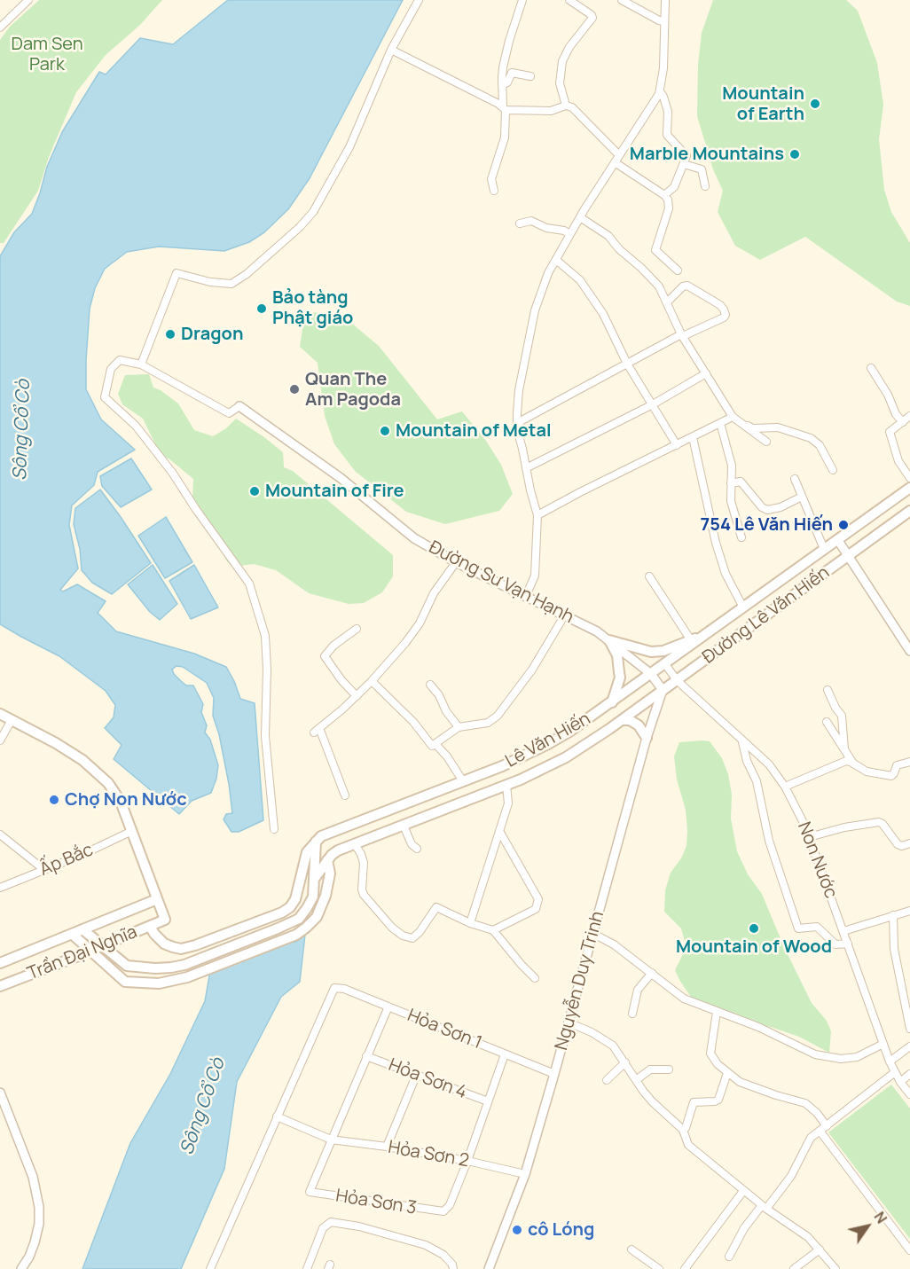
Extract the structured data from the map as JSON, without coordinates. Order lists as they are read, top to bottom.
{
  "streets": {
    "main road": ["Đường Lê Văn Hiến", "Lê Văn Hiến", "Trần Đại Nghĩa"],
    "street": [
      "Đường Sư Vạn Hạnh",
      "Ấp Bắc",
      "Non Nước",
      "Nguyễn Duy Trinh",
      "Hỏa Sơn 1",
      "Hỏa Sơn 4",
      "Hỏa Sơn 2",
      "Hỏa Sơn 3"
    ]
  },
  "crossings": [
    ["Đường Sư Vạn Hạnh", "Đường Lê Văn Hiến"],
    ["Đường Sư Vạn Hạnh", "Lê Văn Hiến"],
    ["Đường Sư Vạn Hạnh", "Nguyễn Duy Trinh"],
    ["Đường Lê Văn Hiến", "Lê Văn Hiến"],
    ["Đường Lê Văn Hiến", "Non Nước"],
    ["Đường Lê Văn Hiến", "Nguyễn Duy Trinh"],
    ["Lê Văn Hiến", "Non Nước"],
    ["Nguyễn Duy Trinh", "Hỏa Sơn 1"],
    ["Nguyễn Duy Trinh", "Hỏa Sơn 2"],
    ["Hỏa Sơn 1", "Hỏa Sơn 2"],
    ["Hỏa Sơn 2", "Hỏa Sơn 3"]
  ],
  "water": ["Sông Cổ Cò"],
  "parks": ["Dam Sen Park"],
  "places": [
    "Mountain of Earth",
    "Marble Mountains",
    "Bảo tàng Phật giáo",
    "Dragon",
    "Quan The Am Pagoda",
    "Mountain of Metal",
    "Mountain of Fire",
    "754 Lê Văn Hiến",
    "Chợ Non Nước",
    "Mountain of Wood",
    "cô Lóng"
  ],
  "north": "top right"
}
